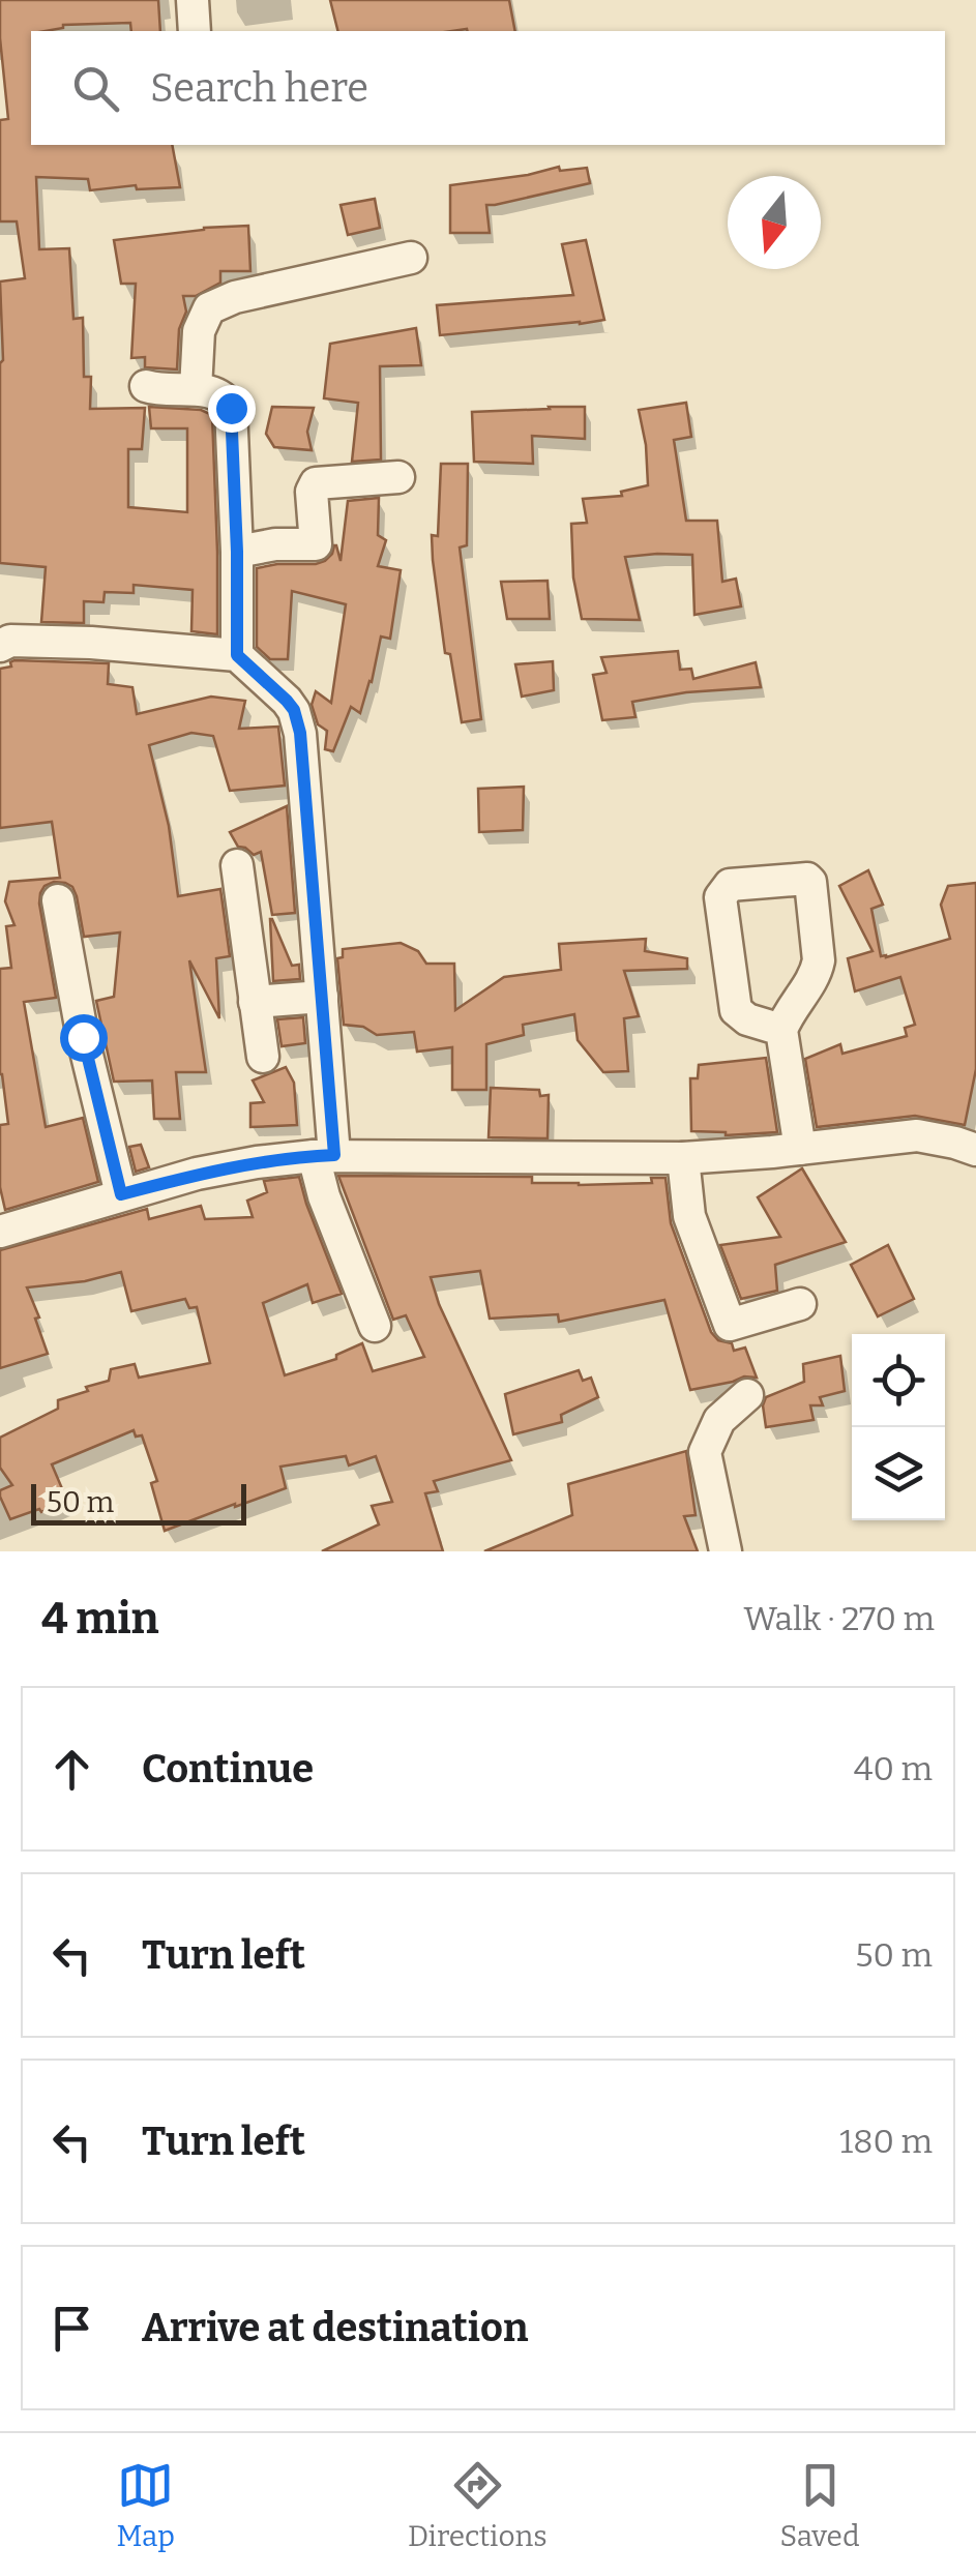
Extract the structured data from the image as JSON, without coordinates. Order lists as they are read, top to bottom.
{
  "scale_bar": "50 m",
  "north": "bottom",
  "page": {
    "search": "Search here",
    "scale": "50 m",
    "heading": ["4 min", "Walk · 270 m"],
    "list": [
      ["Continue", "40 m"],
      ["Turn left", "50 m"],
      ["Turn left", "180 m"],
      "Arrive at destination"
    ],
    "nav": ["Map", "Directions", "Saved"]
  }
}
